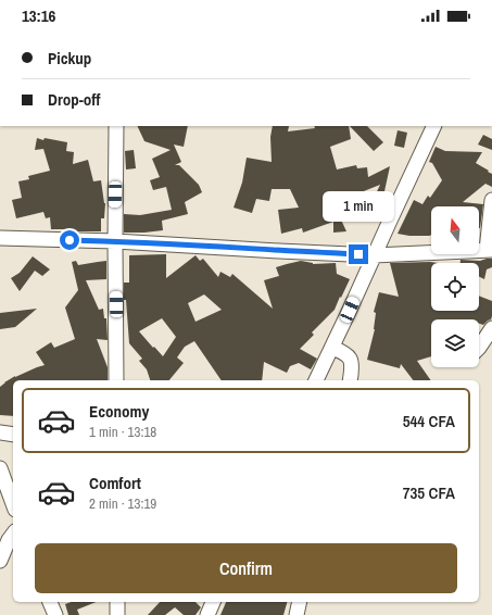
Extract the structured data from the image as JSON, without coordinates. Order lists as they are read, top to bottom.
{
  "north": "top",
  "page": {
    "status": "13:16",
    "banner": ["Pickup", "Drop-off"],
    "bubble": "1 min",
    "list": [
      {
        "name": "Economy",
        "note": "1 min · 13:18",
        "value": "544 CFA"
      },
      {
        "name": "Comfort",
        "note": "2 min · 13:19",
        "value": "735 CFA"
      }
    ],
    "buttons": "Confirm"
  }
}
